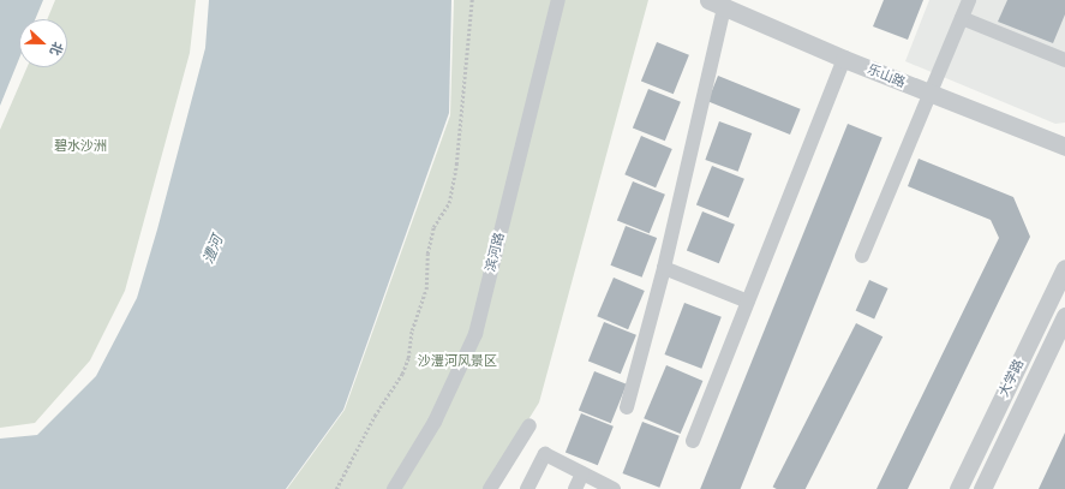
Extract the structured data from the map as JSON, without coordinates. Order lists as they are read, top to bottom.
{
  "streets": {
    "street": ["乐山路", "滨河路", "大学路"]
  },
  "water": ["澧河"],
  "parks": ["碧水沙洲", "沙澧河风景区"],
  "north": "right"
}
